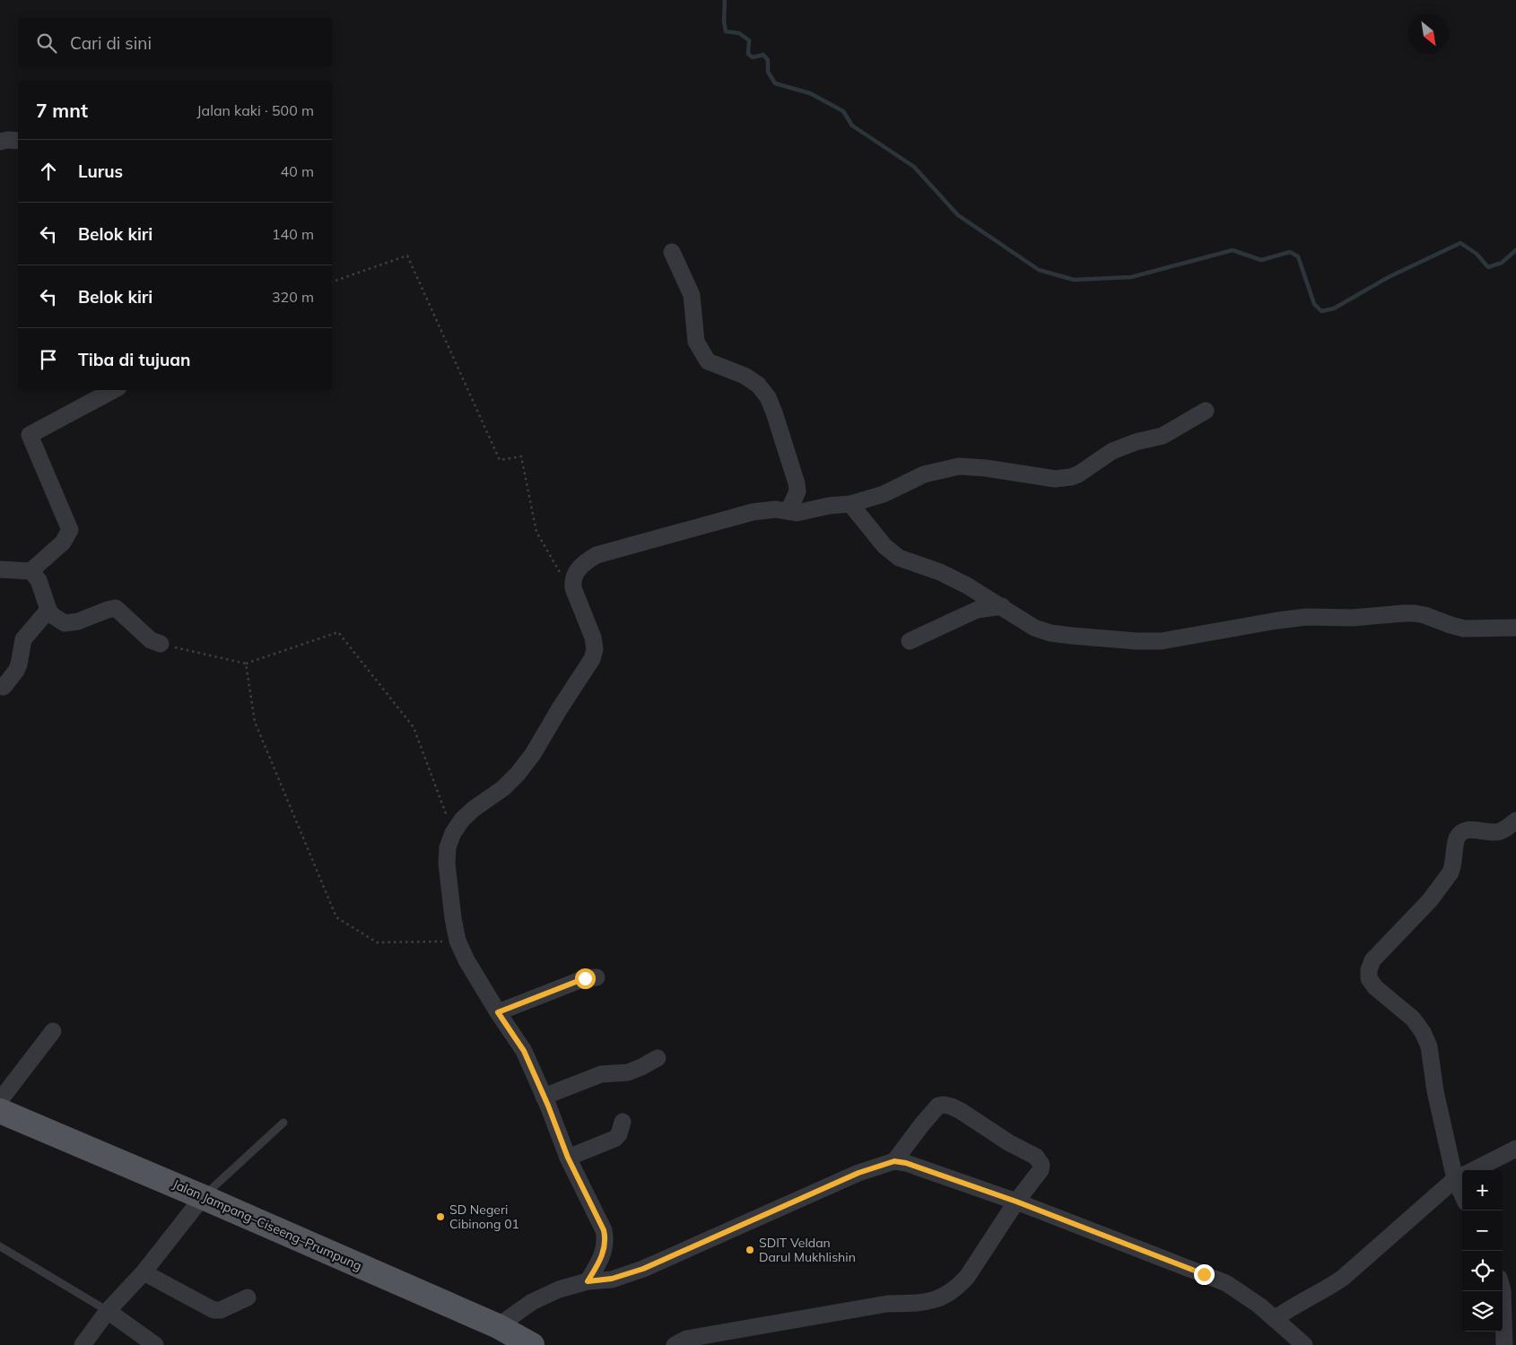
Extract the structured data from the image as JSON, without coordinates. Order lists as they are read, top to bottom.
{
  "streets": {
    "main road": ["Jalan Jampang–Ciseeng–Prumpung"]
  },
  "places": ["SD Negeri Cibinong 01", "SDIT Veldan Darul Mukhlishin"],
  "north": "bottom right",
  "page": {
    "search": "Cari di sini",
    "heading": ["7 mnt", "Jalan kaki · 500 m"],
    "list": [
      ["Lurus", "40 m"],
      ["Belok kiri", "140 m"],
      ["Belok kiri", "320 m"],
      "Tiba di tujuan"
    ],
    "map_buttons": ["+", "−"]
  }
}
